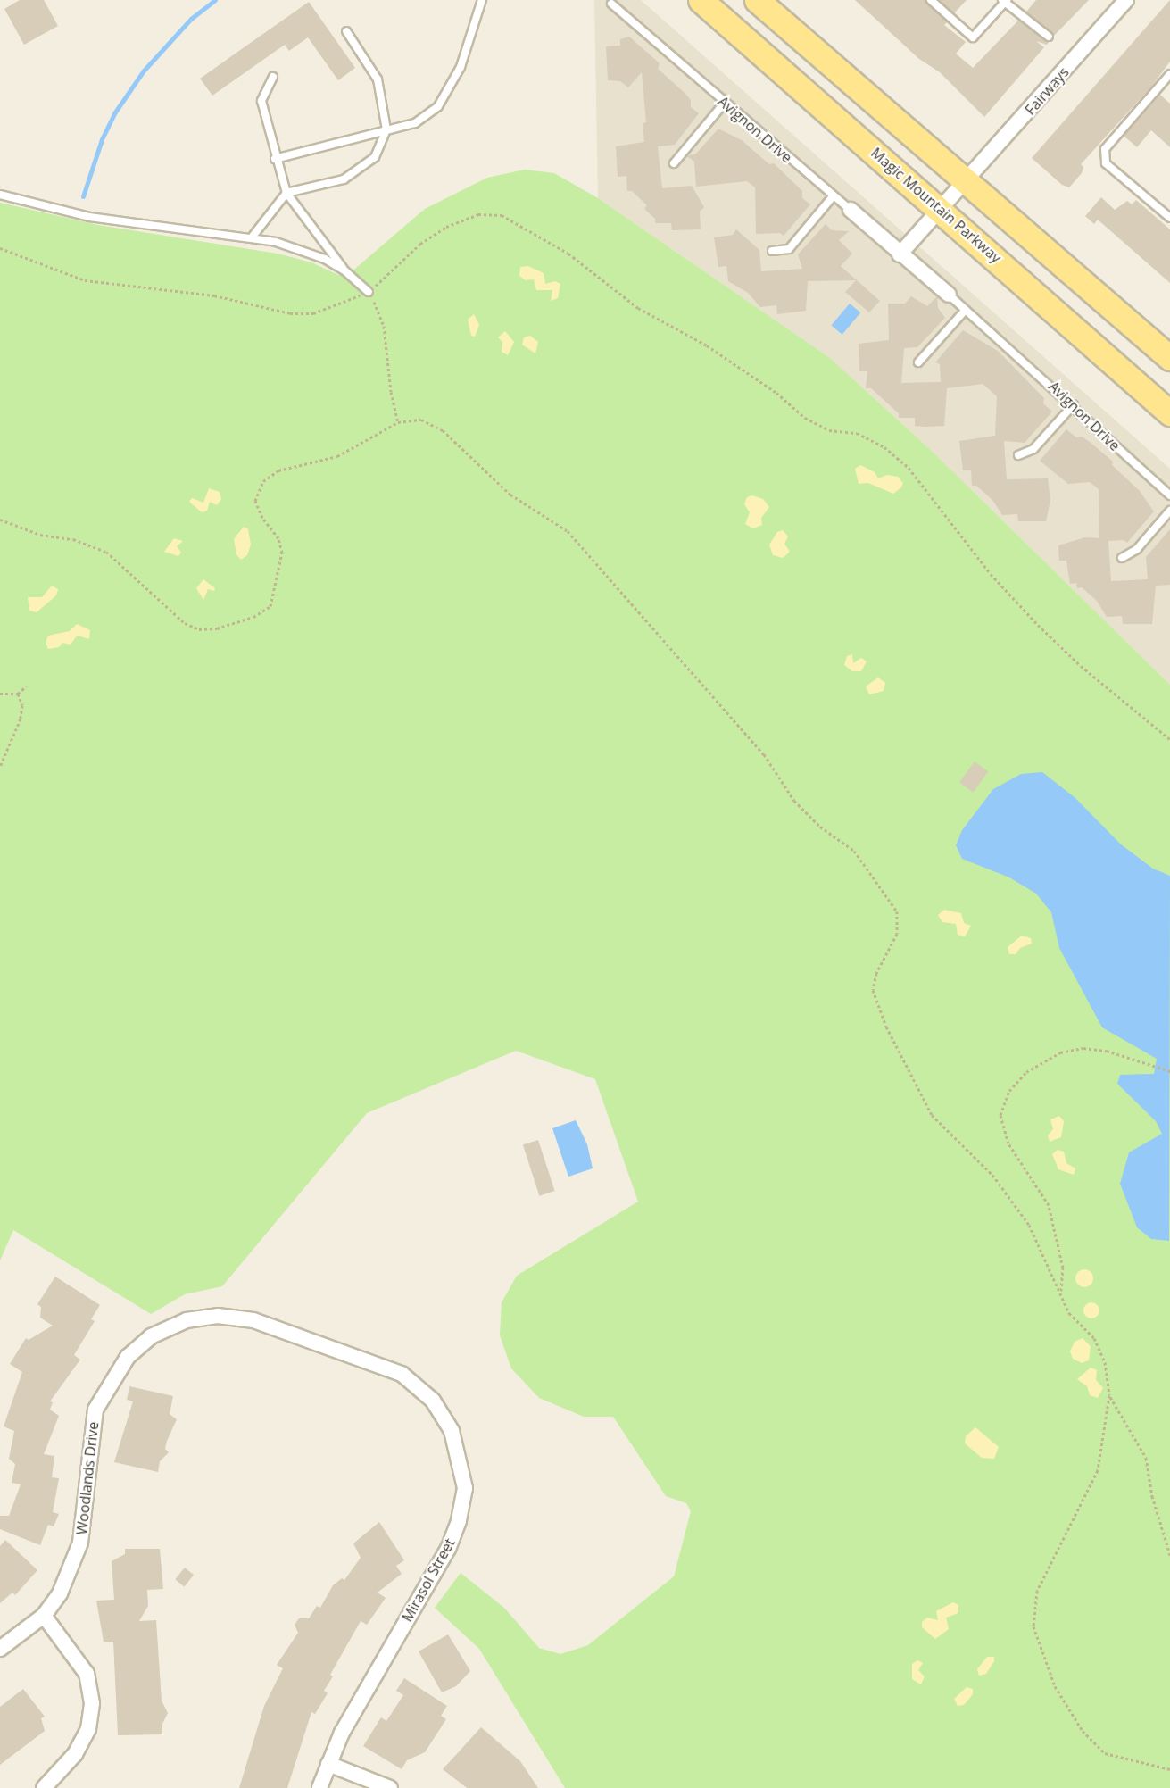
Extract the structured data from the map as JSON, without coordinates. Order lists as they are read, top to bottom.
{
  "streets": {
    "main road": ["Magic Mountain Parkway"],
    "street": [
      "Fairways",
      "Avignon Drive",
      "Woodlands Drive",
      "Mirasol Street"
    ]
  },
  "crossings": [
    ["Woodlands Drive", "Mirasol Street"]
  ]
}
